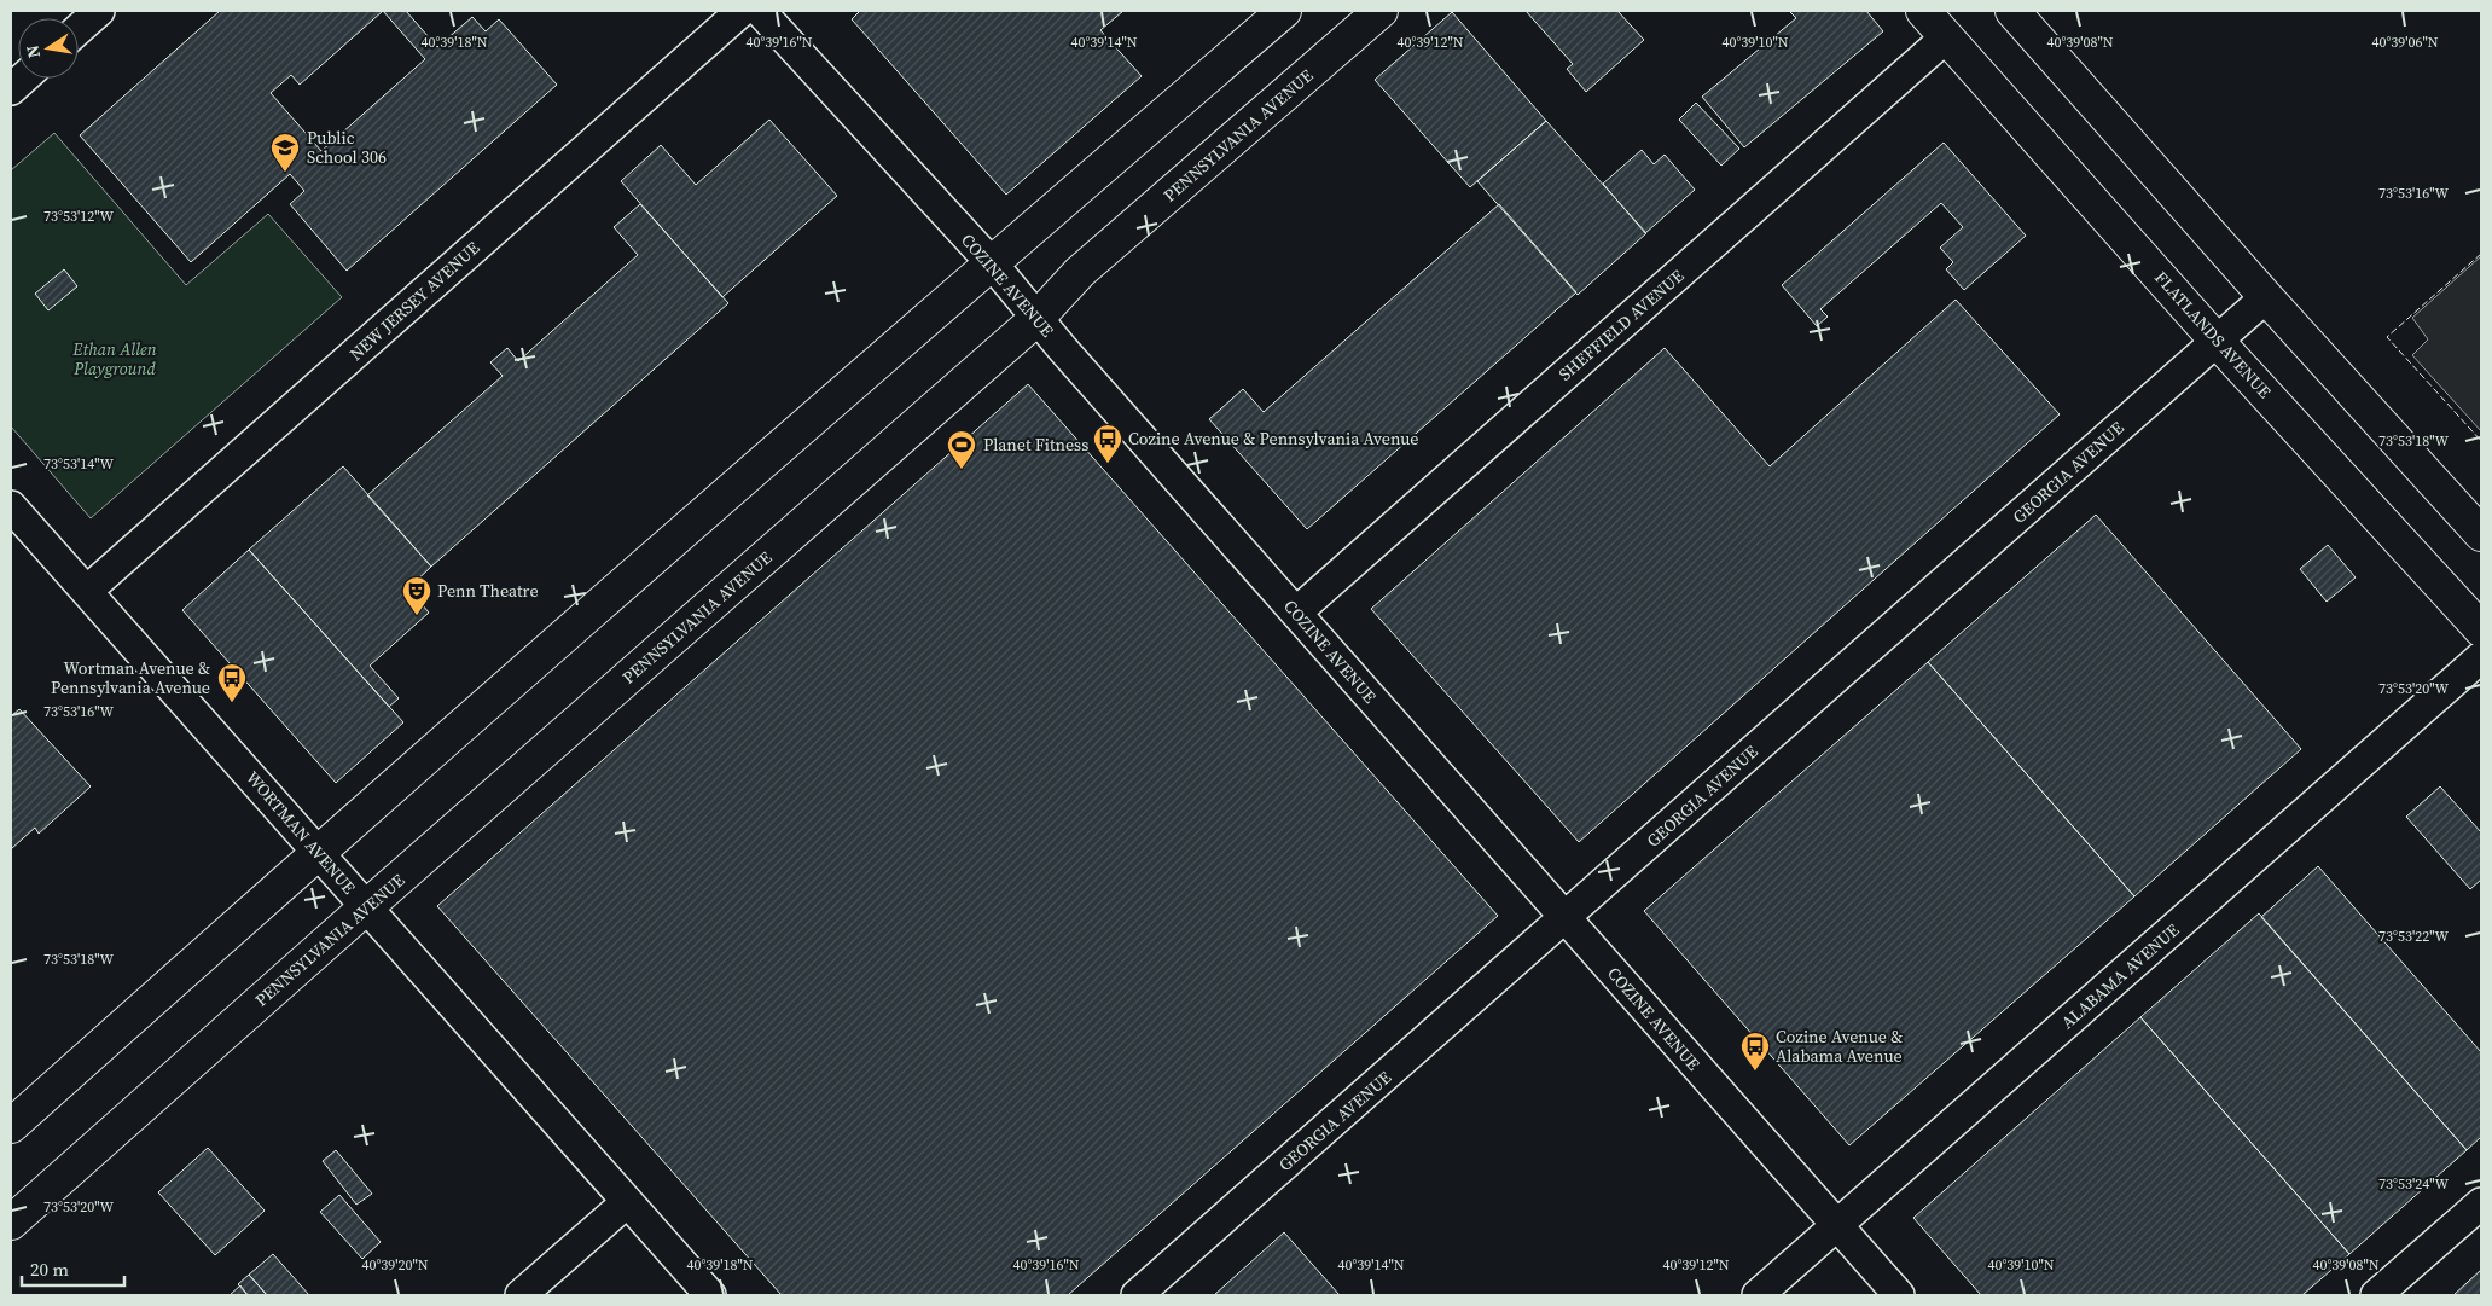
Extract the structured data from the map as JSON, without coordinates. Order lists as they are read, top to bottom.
{
  "streets": {
    "main road": ["PENNSYLVANIA AVENUE", "FLATLANDS AVENUE"],
    "street": [
      "COZINE AVENUE",
      "NEW JERSEY AVENUE",
      "SHEFFIELD AVENUE",
      "GEORGIA AVENUE",
      "WORTMAN AVENUE",
      "ALABAMA AVENUE"
    ]
  },
  "crossings": [
    ["PENNSYLVANIA AVENUE", "COZINE AVENUE"],
    ["PENNSYLVANIA AVENUE", "WORTMAN AVENUE"],
    ["COZINE AVENUE", "SHEFFIELD AVENUE"],
    ["COZINE AVENUE", "GEORGIA AVENUE"],
    ["COZINE AVENUE", "ALABAMA AVENUE"],
    ["NEW JERSEY AVENUE", "WORTMAN AVENUE"],
    ["SHEFFIELD AVENUE", "FLATLANDS AVENUE"],
    ["FLATLANDS AVENUE", "GEORGIA AVENUE"]
  ],
  "parks": ["Ethan Allen Playground"],
  "places": {
    "school or university": ["Public School 306"],
    "bus stop": ["Cozine Avenue & Pennsylvania Avenue", "Wortman Avenue & Pennsylvania Avenue", "Cozine Avenue & Alabama Avenue"],
    "sports": ["Planet Fitness"],
    "theatre": ["Penn Theatre"]
  },
  "scale_bar": "20 m",
  "north": "left",
  "coordinates": [
    "40°39'18\"N",
    "40°39'16\"N",
    "40°39'14\"N",
    "40°39'12\"N",
    "40°39'10\"N",
    "40°39'08\"N",
    "40°39'06\"N",
    "73°53'16\"W",
    "73°53'12\"W",
    "73°53'18\"W",
    "73°53'14\"W",
    "73°53'20\"W",
    "73°53'22\"W",
    "73°53'24\"W",
    "40°39'20\"N"
  ]
}
